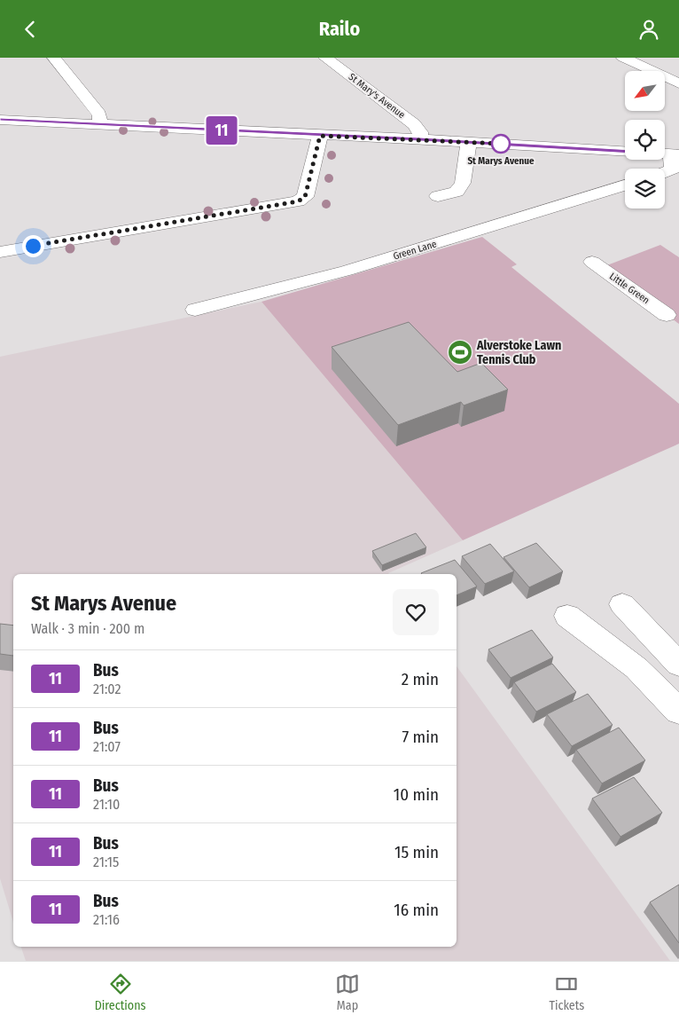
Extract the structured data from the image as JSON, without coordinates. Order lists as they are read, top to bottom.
{
  "streets": {
    "street": ["St Mary's Avenue", "Green Lane", "Little Green"]
  },
  "places": {
    "other": ["St Marys Avenue"],
    "sports": ["Alverstoke Lawn Tennis Club"]
  },
  "lines": ["bus line 11"],
  "north": "bottom left",
  "page": {
    "header": "Railo",
    "on_map": "11",
    "heading": ["St Marys Avenue", "Walk · 3 min · 200 m"],
    "list": [
      {
        "mark": "11",
        "name": "Bus",
        "note": "21:02",
        "value": "2 min"
      },
      {
        "mark": "11",
        "name": "Bus",
        "note": "21:07",
        "value": "7 min"
      },
      {
        "mark": "11",
        "name": "Bus",
        "note": "21:10",
        "value": "10 min"
      },
      {
        "mark": "11",
        "name": "Bus",
        "note": "21:15",
        "value": "15 min"
      },
      {
        "mark": "11",
        "name": "Bus",
        "note": "21:16",
        "value": "16 min"
      }
    ],
    "tabs": ["Directions", "Map", "Tickets"]
  }
}
